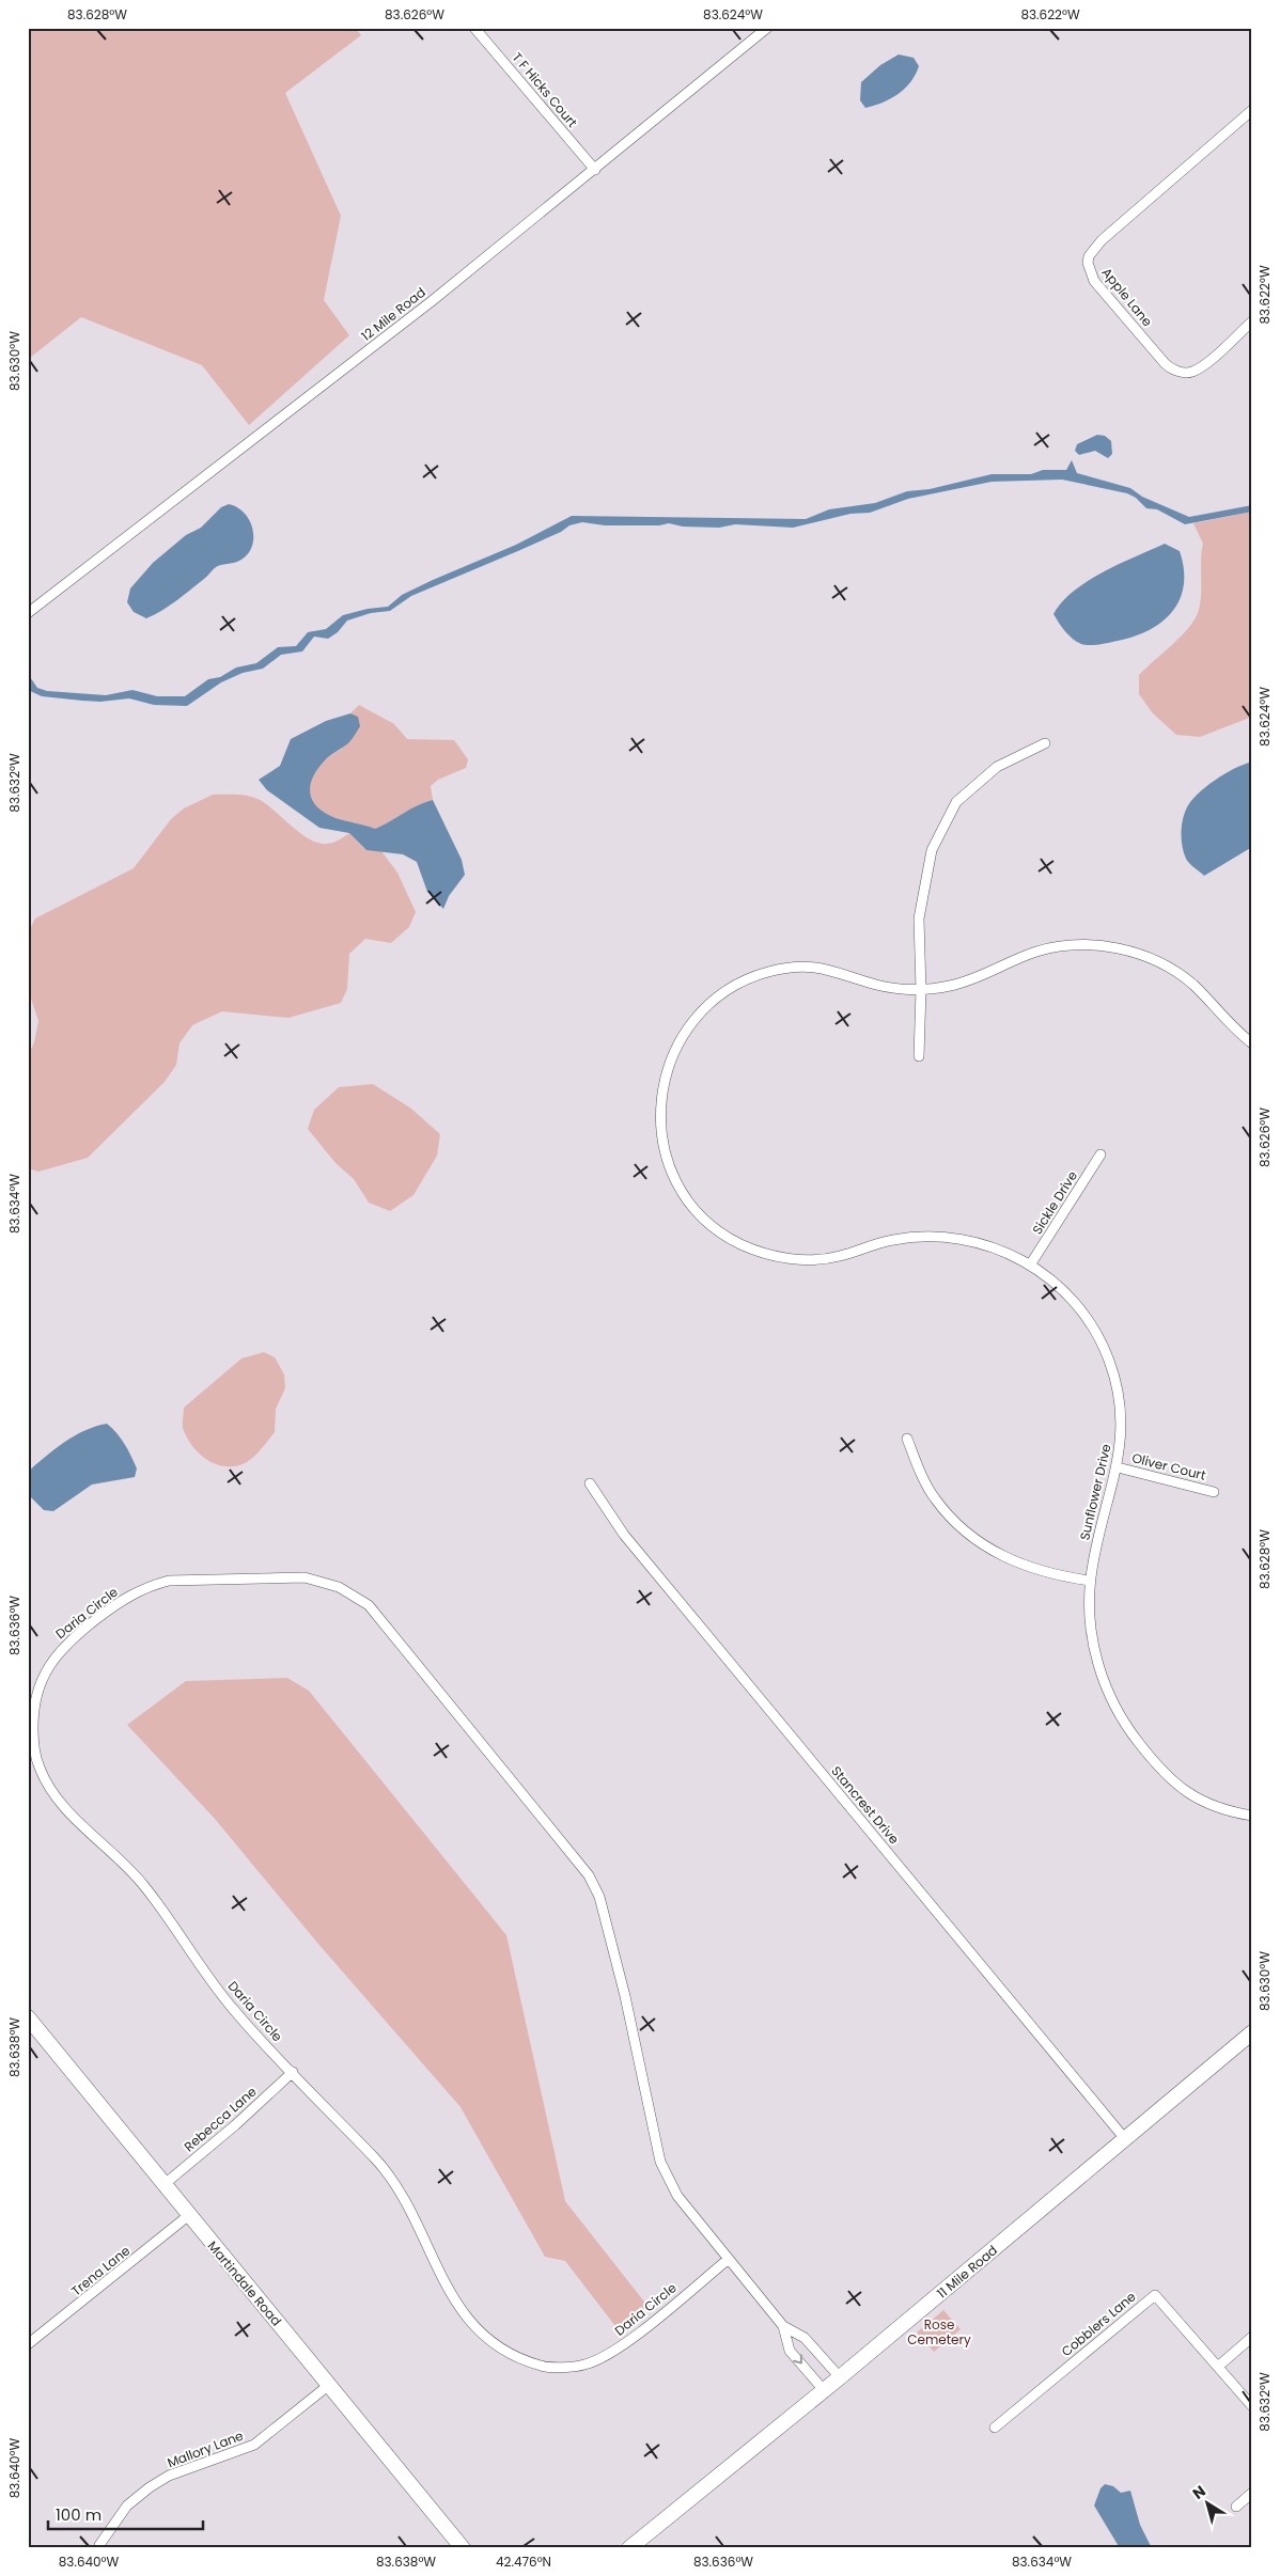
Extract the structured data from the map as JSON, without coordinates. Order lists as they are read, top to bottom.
{
  "streets": {
    "street": [
      "T F Hicks Court",
      "Apple Lane",
      "12 Mile Road",
      "Sickle Drive",
      "Oliver Court",
      "Sunflower Drive",
      "Daria Circle",
      "Stancrest Drive",
      "Rebecca Lane",
      "Trena Lane",
      "11 Mile Road",
      "Martindale Road",
      "Cobblers Lane",
      "Mallory Lane"
    ]
  },
  "crossings": [
    ["T F Hicks Court", "12 Mile Road"],
    ["Sickle Drive", "Sunflower Drive"],
    ["Oliver Court", "Sunflower Drive"],
    ["Daria Circle", "Rebecca Lane"],
    ["Daria Circle", "11 Mile Road"],
    ["Stancrest Drive", "11 Mile Road"],
    ["Rebecca Lane", "Martindale Road"],
    ["Trena Lane", "Martindale Road"],
    ["Martindale Road", "Mallory Lane"]
  ],
  "parks": ["Rose Cemetery"],
  "scale_bar": "100 m",
  "north": "top left",
  "coordinates": [
    "83.628°W",
    "83.626°W",
    "83.624°W",
    "83.622°W",
    "83.630°W",
    "83.632°W",
    "83.634°W",
    "83.636°W",
    "83.638°W",
    "83.640°W",
    "42.476°N"
  ]
}
